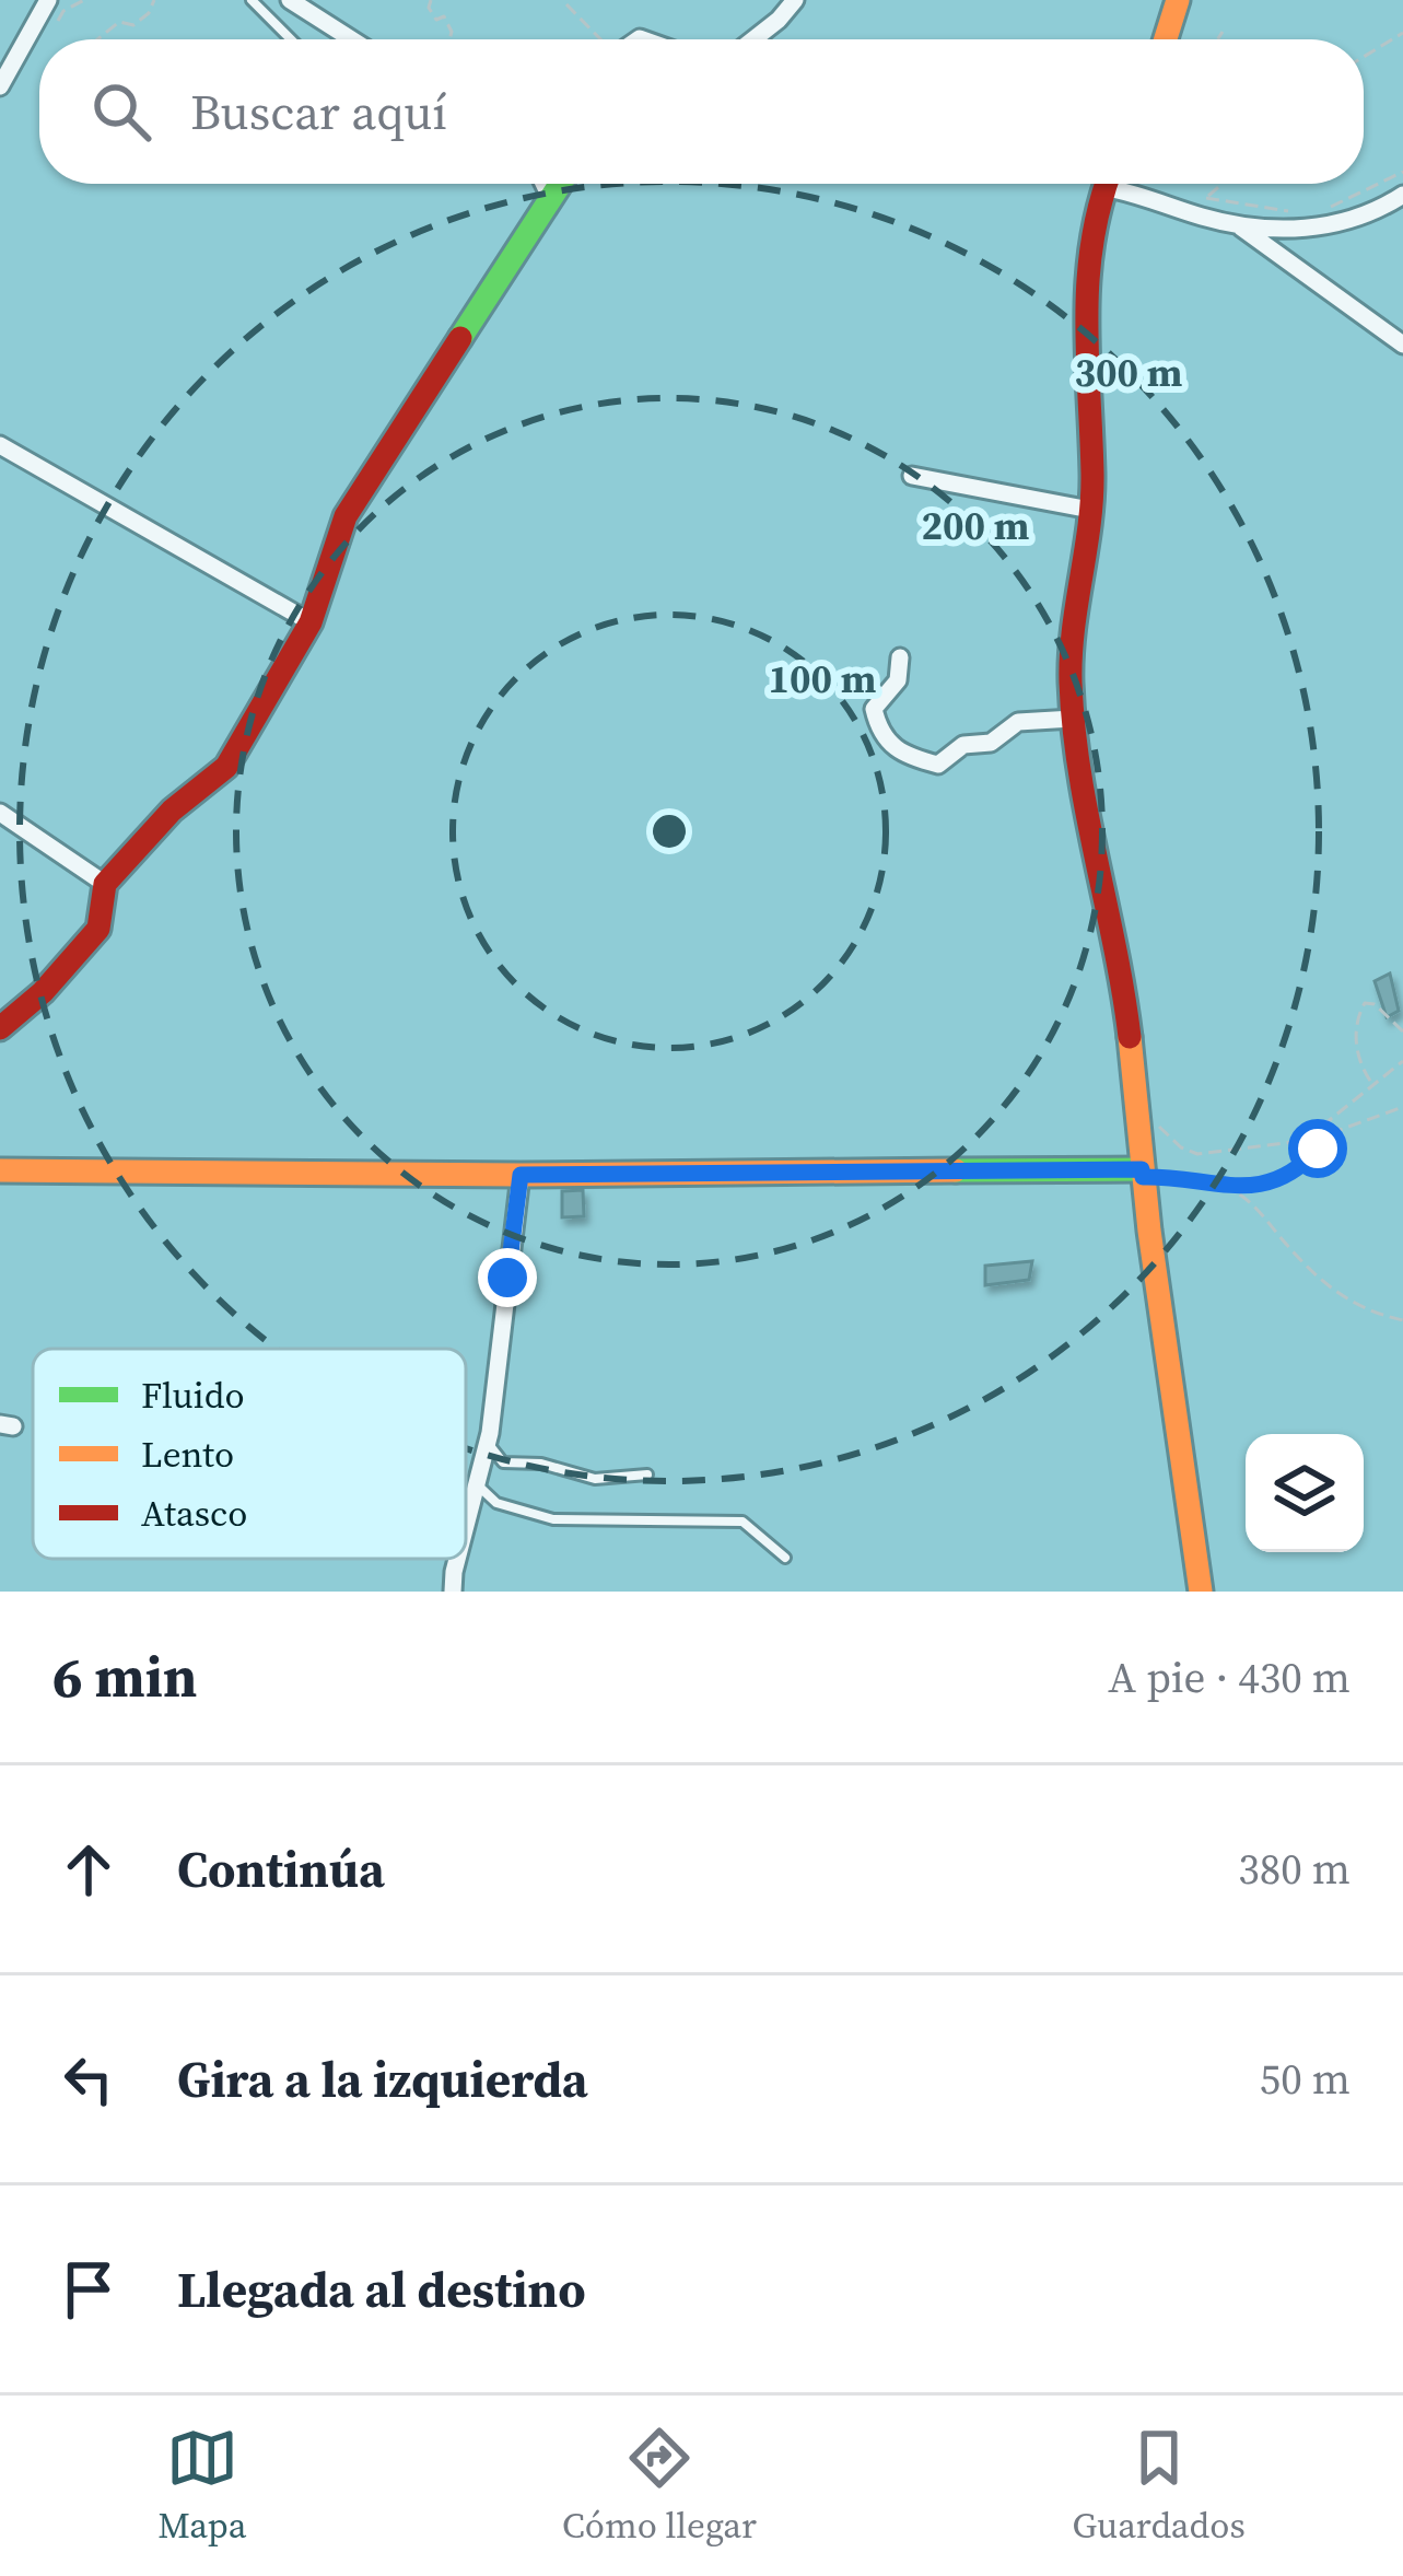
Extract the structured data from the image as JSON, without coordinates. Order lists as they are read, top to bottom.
{
  "legend": ["Fluido", "Lento", "Atasco"],
  "page": {
    "search": "Buscar aquí",
    "heading": ["6 min", "A pie · 430 m"],
    "list": [
      ["Continúa", "380 m"],
      ["Gira a la izquierda", "50 m"],
      "Llegada al destino"
    ],
    "nav": ["Mapa", "Cómo llegar", "Guardados"]
  },
  "rings": ["300 m", "200 m", "100 m"]
}
